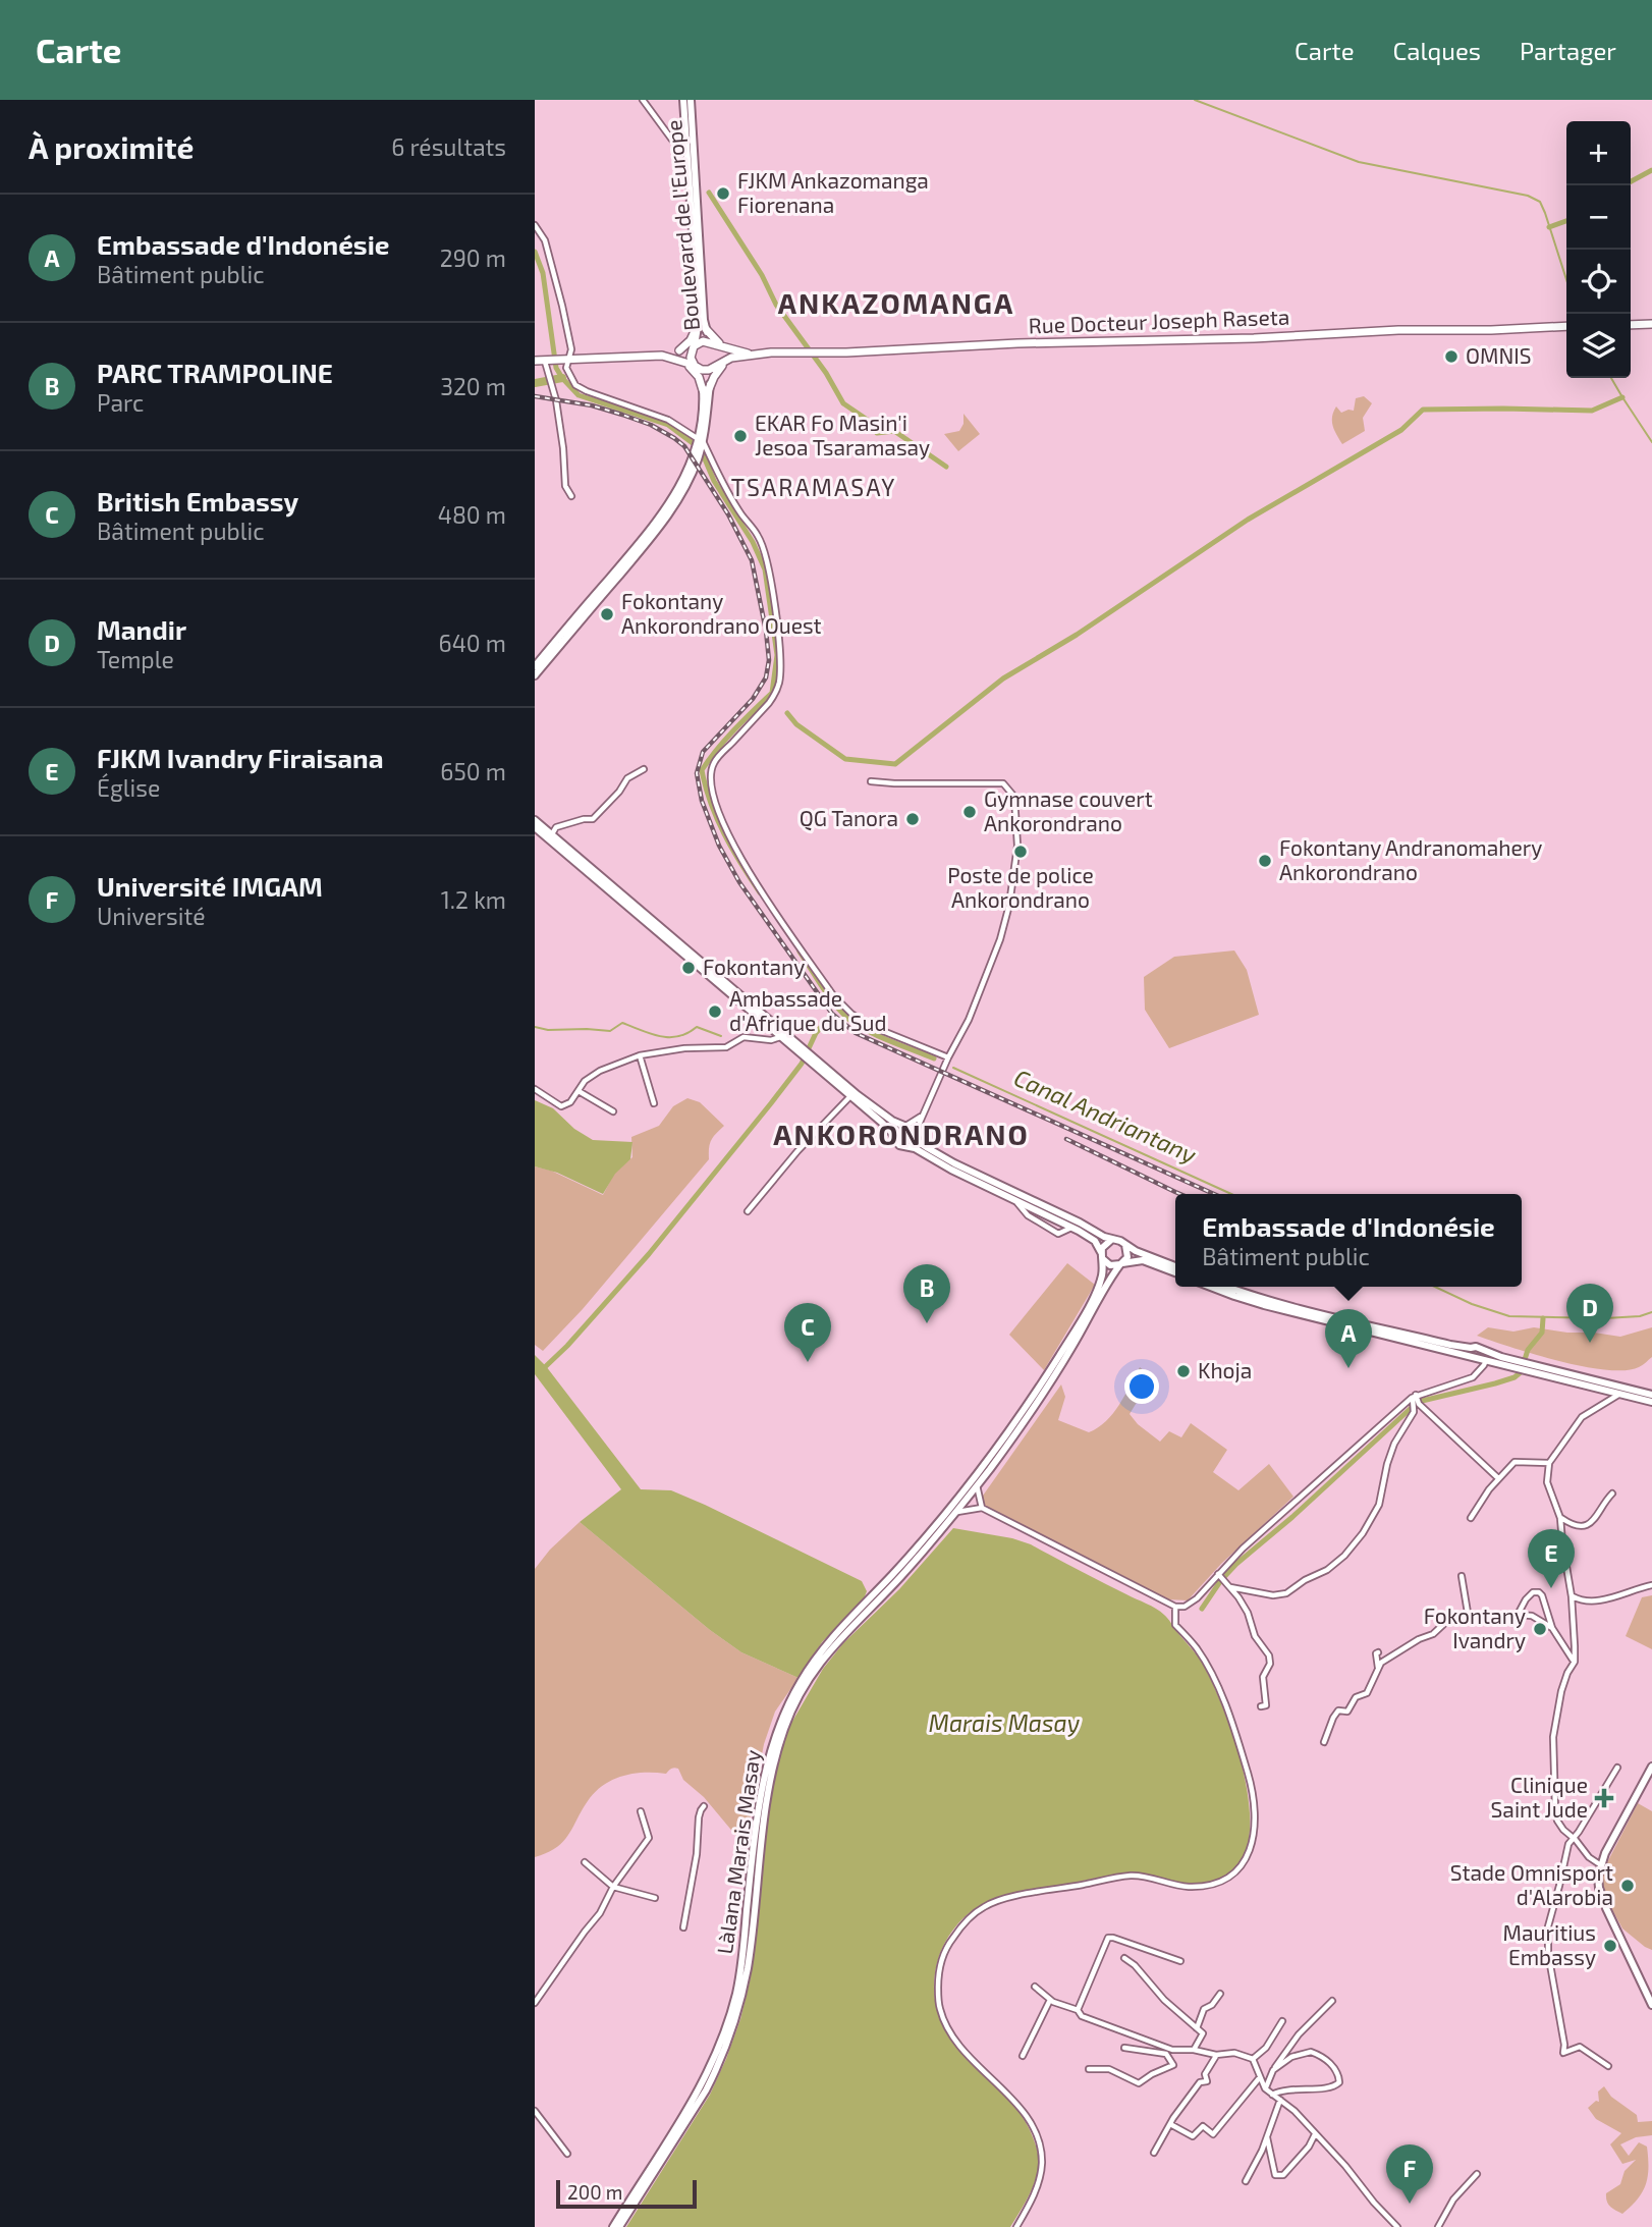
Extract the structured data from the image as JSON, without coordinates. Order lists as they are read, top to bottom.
{
  "streets": {
    "main road": ["Boulevard de l'Europe", "Rue Docteur Joseph Raseta", "Làlana Marais Masay"]
  },
  "crossings": [
    ["Boulevard de l'Europe", "Rue Docteur Joseph Raseta"]
  ],
  "districts": ["ANKAZOMANGA", "TSARAMASAY", "ANKORONDRANO"],
  "water": ["Canal Andriantany", "Marais Masay"],
  "places": {
    "other": [
      "FJKM Ankazomanga Fiorenana",
      "OMNIS",
      "EKAR Fo Masin'i Jesoa Tsaramasay",
      "Fokontany Ankorondrano Ouest",
      "Gymnase couvert Ankorondrano",
      "QG Tanora",
      "Poste de police Ankorondrano",
      "Fokontany Andranomahery Ankorondrano",
      "Fokontany",
      "Ambassade d'Afrique du Sud",
      "Khoja",
      "Fokontany Ivandry",
      "Stade Omnisport d'Alarobia",
      "Mauritius Embassy"
    ],
    "health": ["Clinique Saint Jude"]
  },
  "scale_bar": "200 m",
  "page": {
    "header": "Carte",
    "nav": ["Carte", "Calques", "Partager"],
    "heading": ["À proximité", "6 résultats"],
    "map_buttons": ["+", "−"],
    "list": [
      {
        "mark": "A",
        "name": "Embassade d'Indonésie",
        "note": "Bâtiment public",
        "value": "290 m"
      },
      {
        "mark": "B",
        "name": "PARC TRAMPOLINE",
        "note": "Parc",
        "value": "320 m"
      },
      {
        "mark": "C",
        "name": "British Embassy",
        "note": "Bâtiment public",
        "value": "480 m"
      },
      {
        "mark": "D",
        "name": "Mandir",
        "note": "Temple",
        "value": "640 m"
      },
      {
        "mark": "E",
        "name": "FJKM Ivandry Firaisana",
        "note": "Église",
        "value": "650 m"
      },
      {
        "mark": "F",
        "name": "Université IMGAM",
        "note": "Université",
        "value": "1.2 km"
      }
    ],
    "popup": ["Embassade d'Indonésie", "Bâtiment public"],
    "pins": [
      "B",
      "D",
      "C",
      "A",
      "E",
      "F"
    ],
    "scale": "200 m"
  }
}
